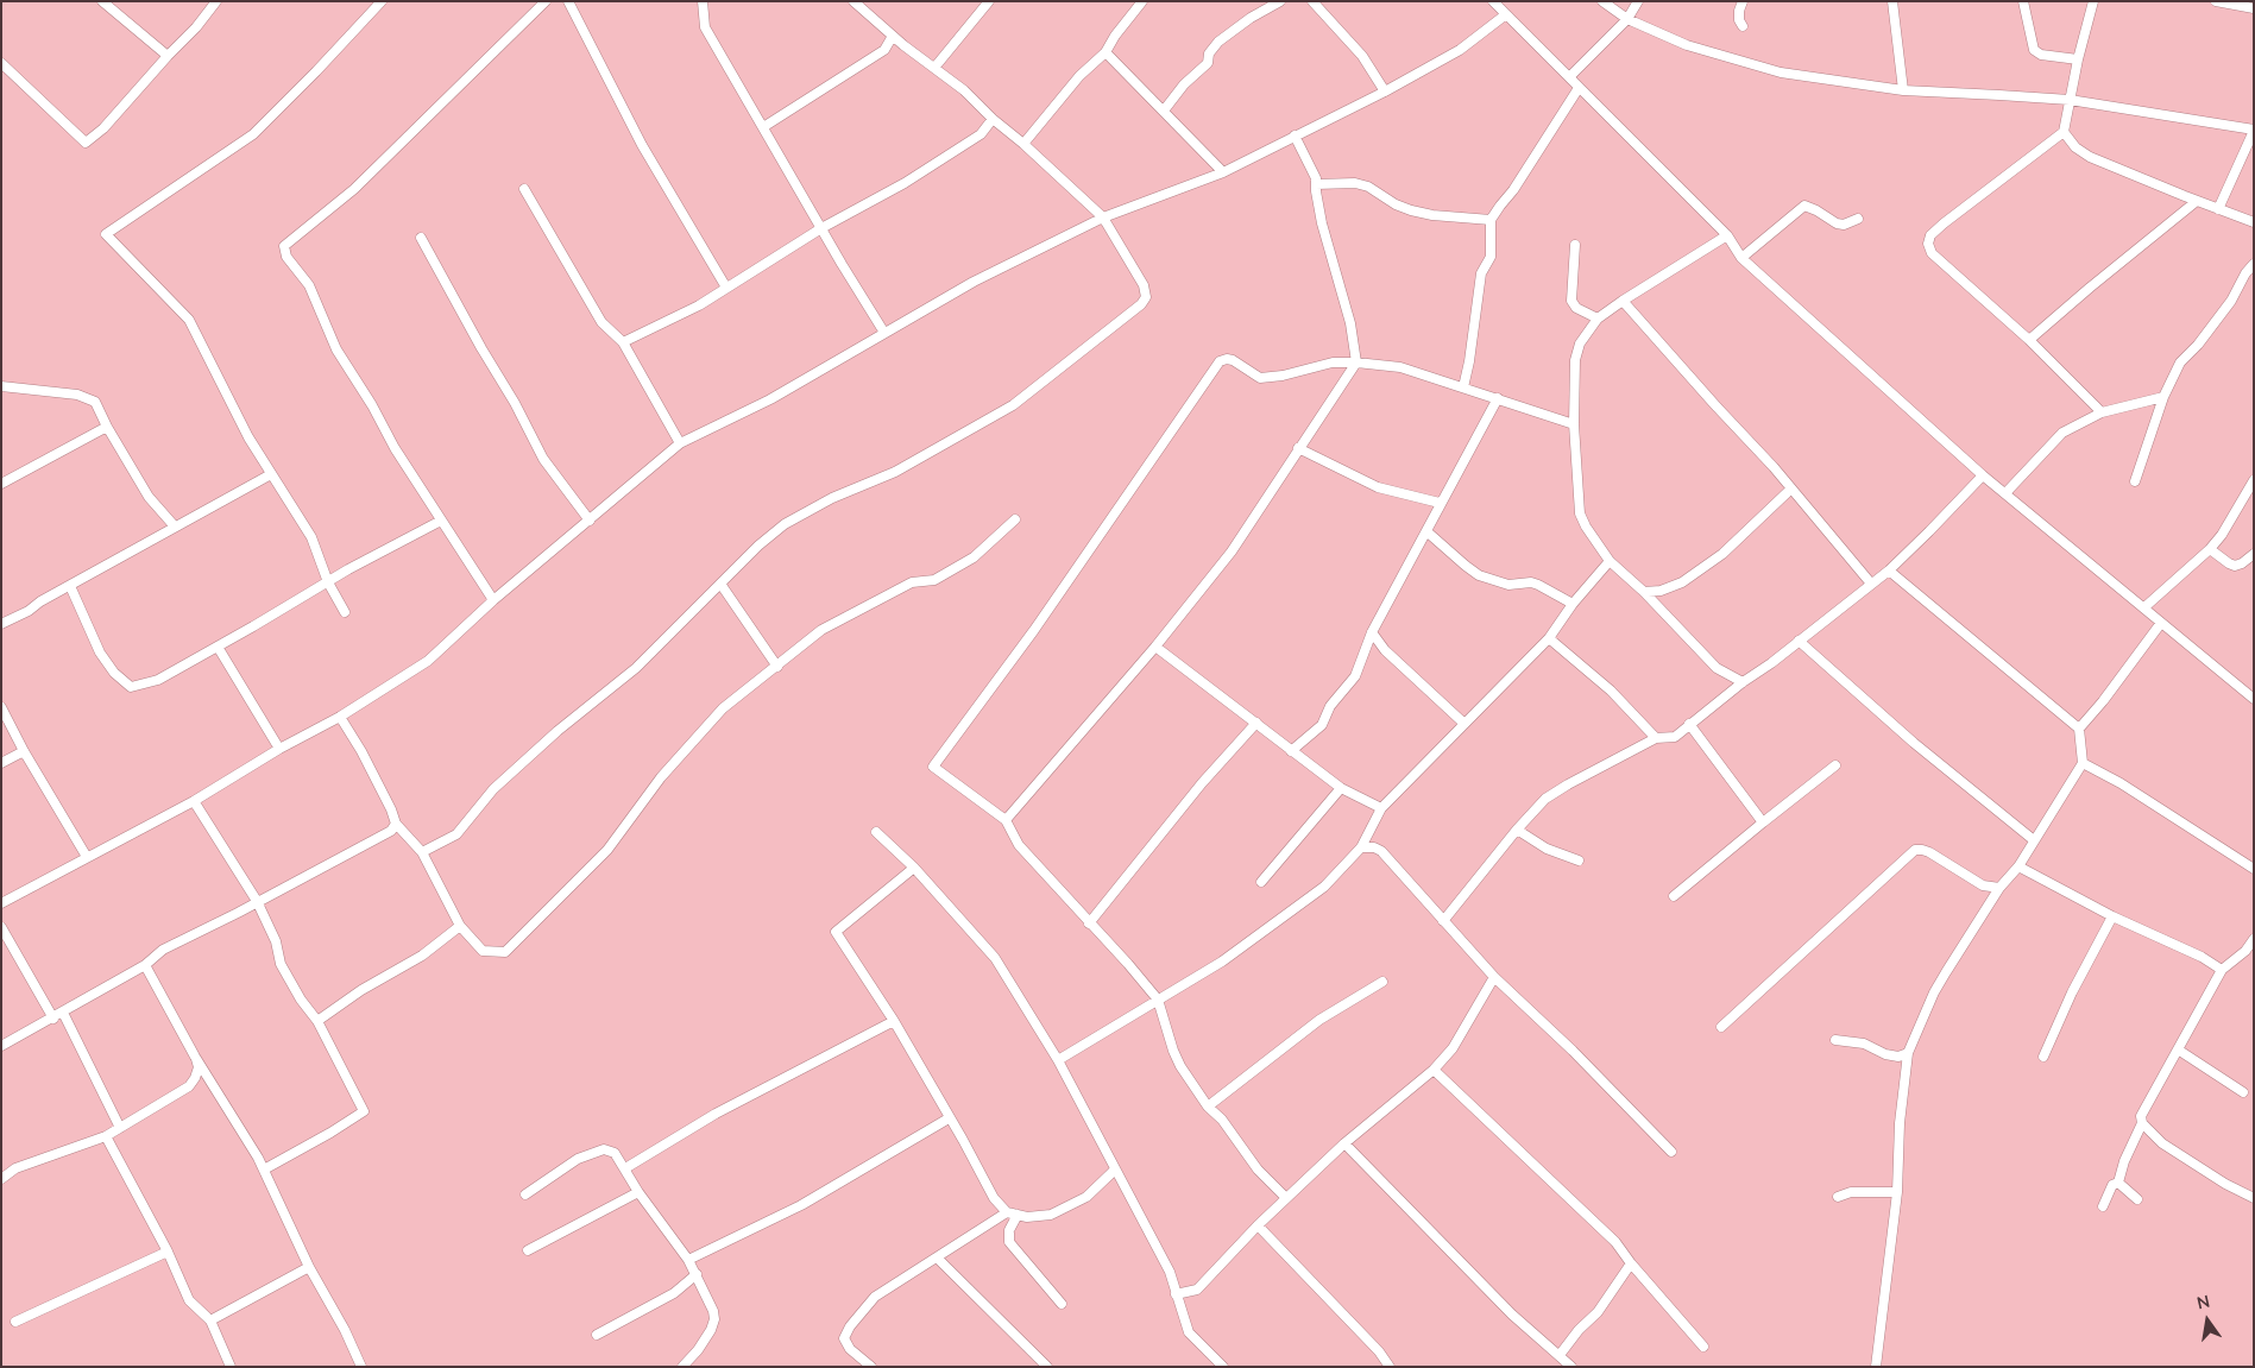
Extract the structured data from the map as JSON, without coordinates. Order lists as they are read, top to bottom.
{
  "north": "top"
}
